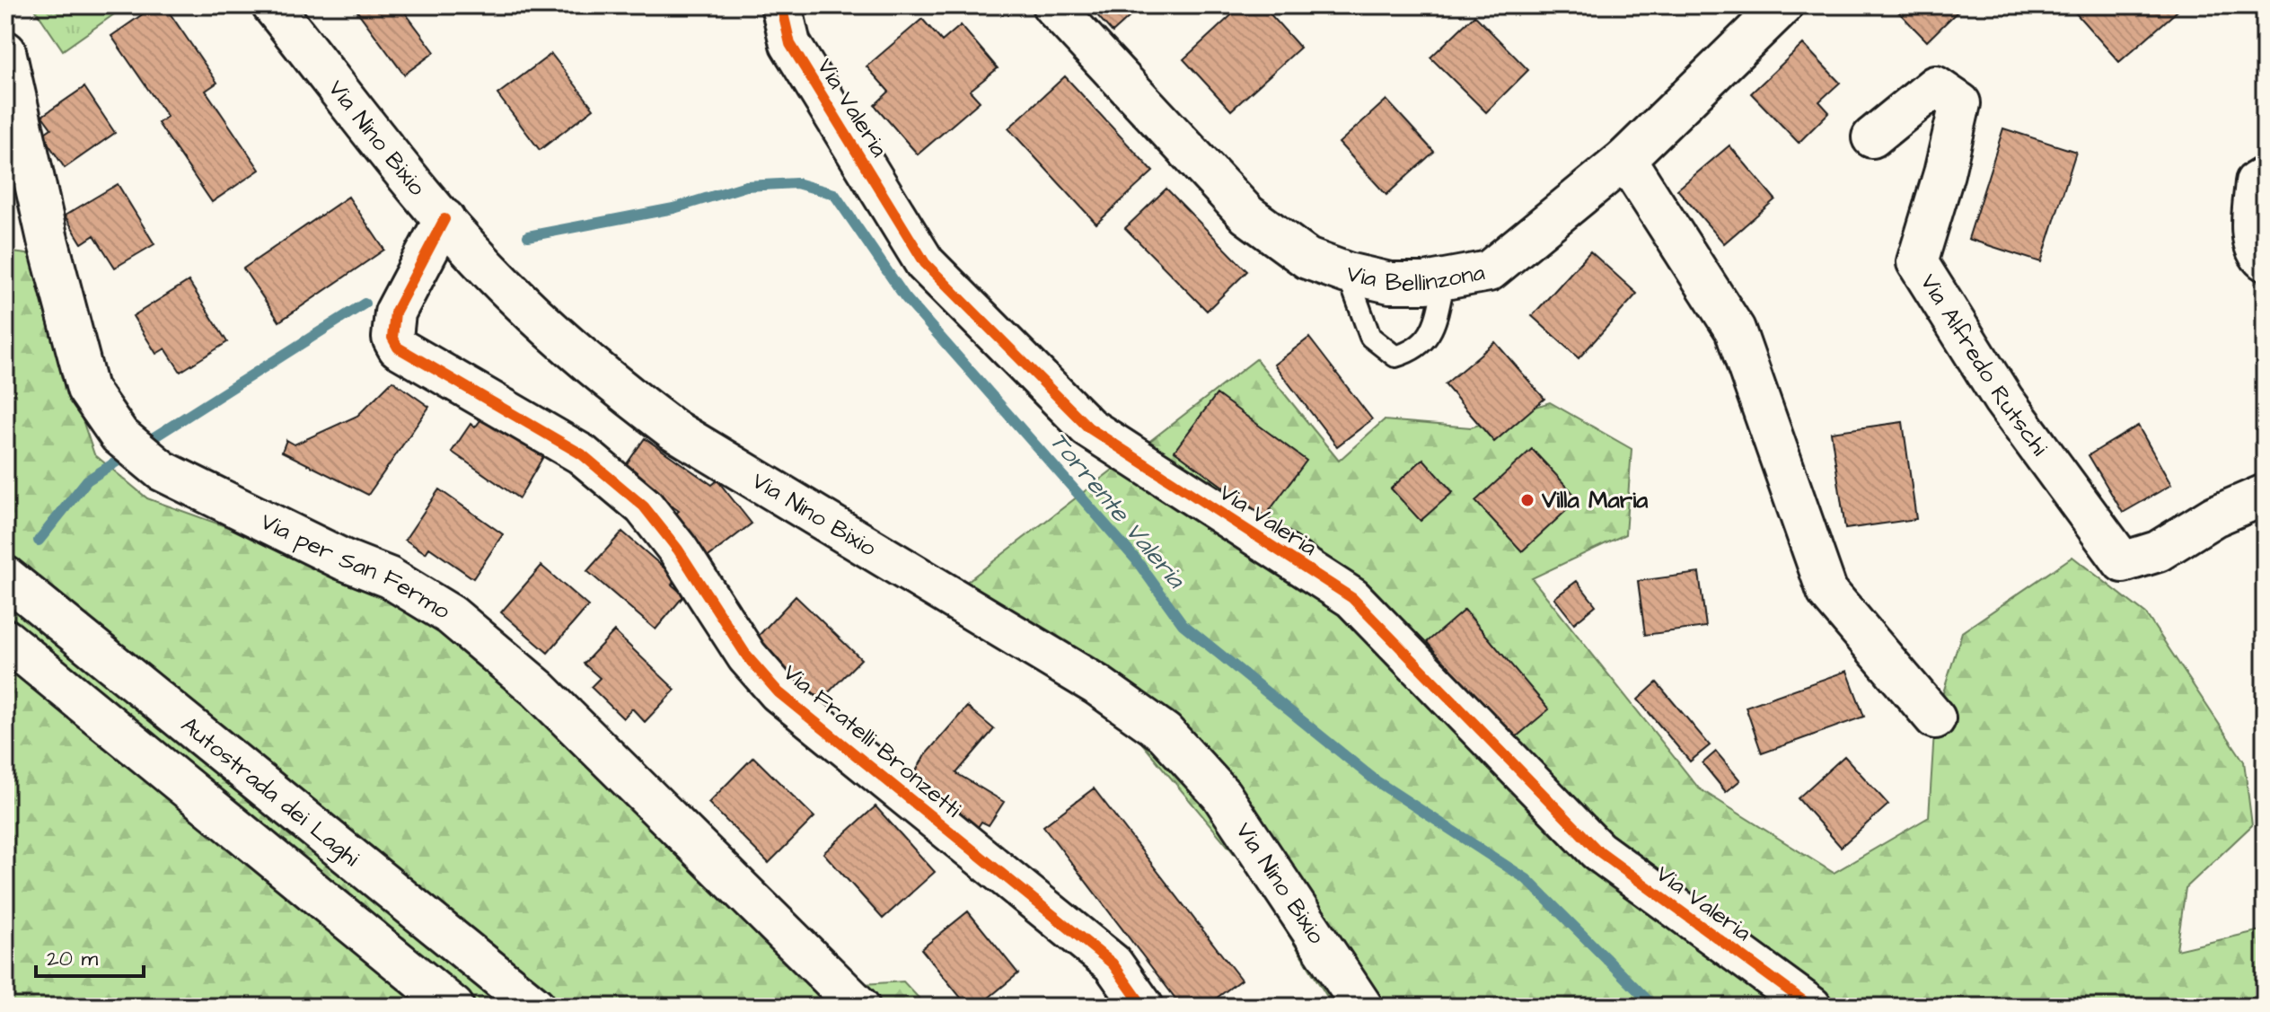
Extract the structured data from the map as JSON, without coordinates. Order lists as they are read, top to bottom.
{
  "streets": {
    "main road": [
      "Via Valeria",
      "Via Nino Bixio",
      "Via Bellinzona",
      "Via Alfredo Rutschi",
      "Via per San Fermo",
      "Via Fratelli Bronzetti",
      "Autostrada dei Laghi"
    ]
  },
  "crossings": [
    ["Via Nino Bixio", "Via Fratelli Bronzetti"]
  ],
  "water": ["Torrente Valeria"],
  "places": ["Villa Maria"],
  "scale_bar": "20 m"
}
